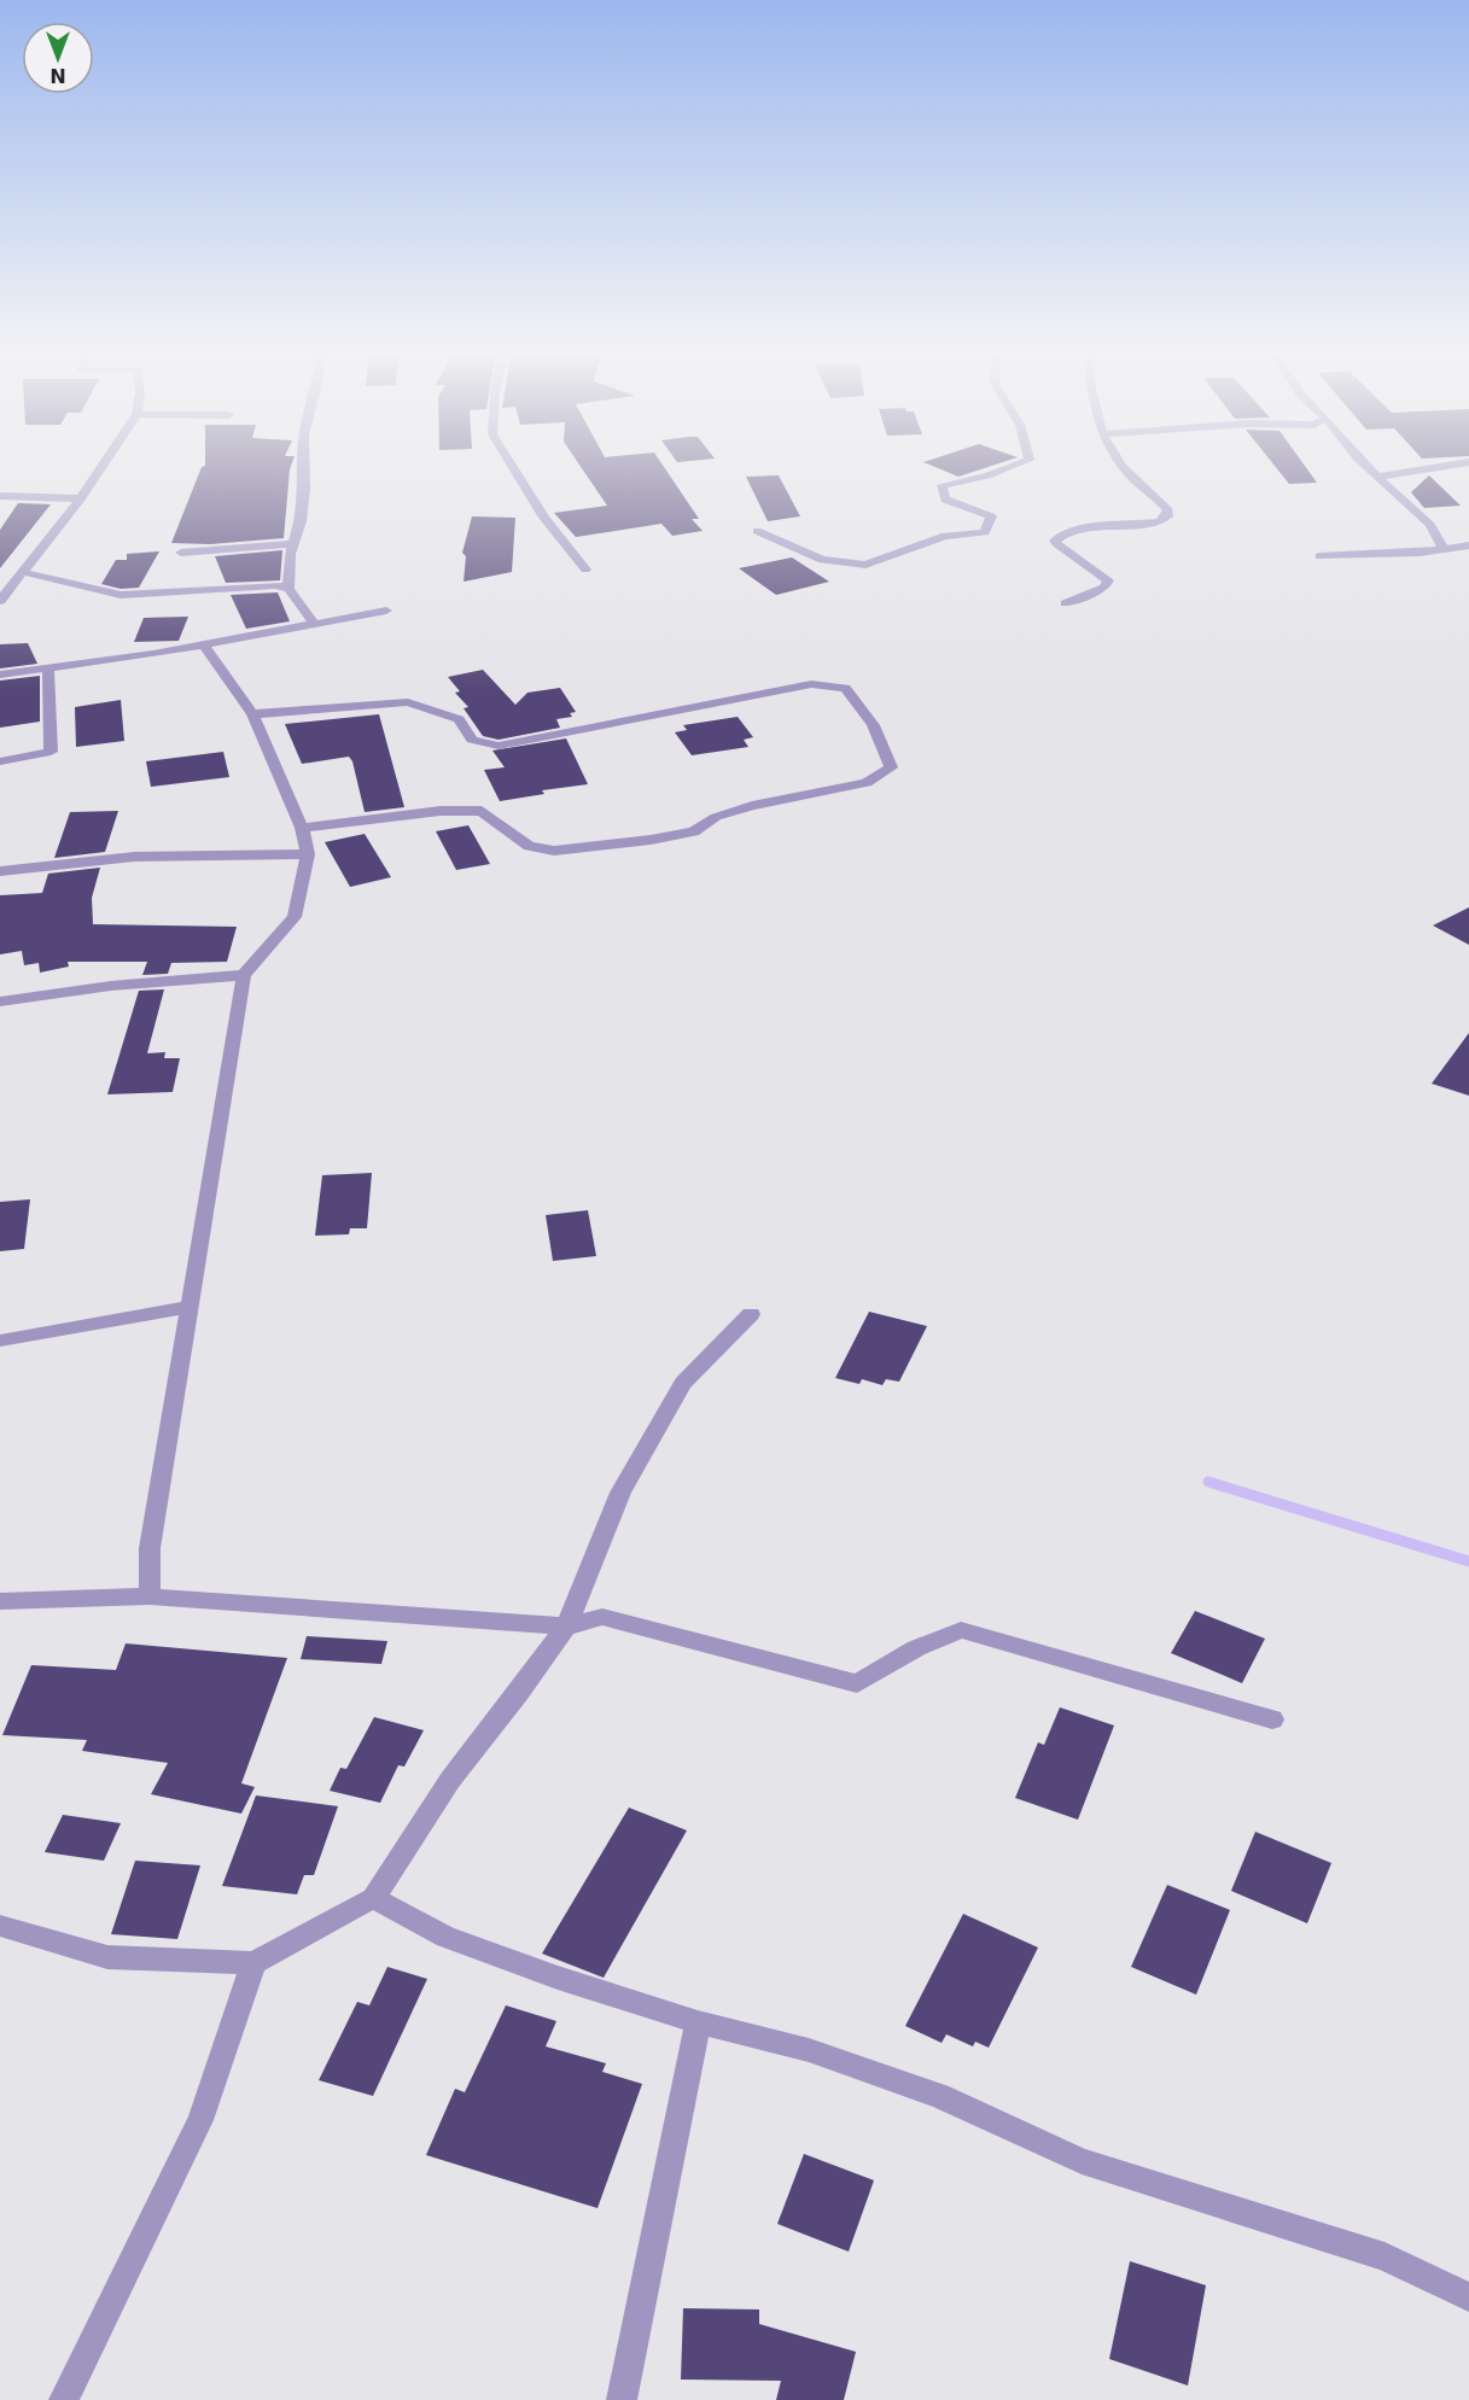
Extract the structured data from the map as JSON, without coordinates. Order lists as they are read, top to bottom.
{
  "north": "bottom"
}
